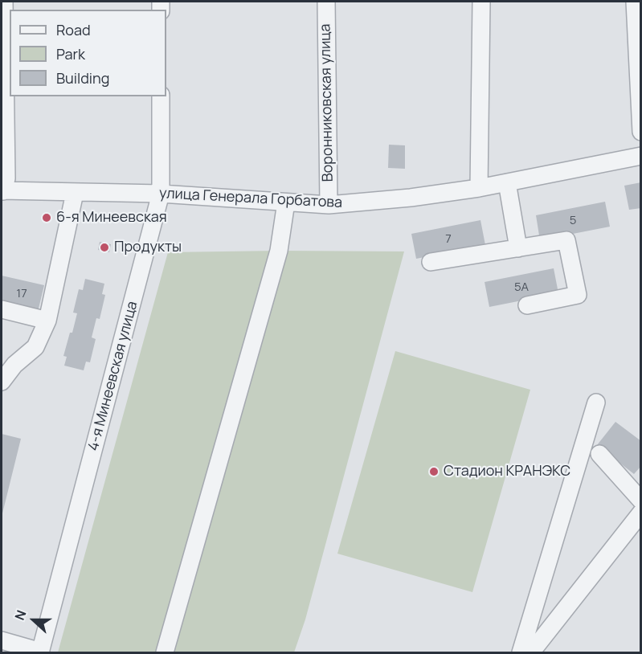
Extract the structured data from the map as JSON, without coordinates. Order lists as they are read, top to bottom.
{
  "streets": {
    "street": ["Воронниковская улица", "улица Генерала Горбатова", "4-я Минеевская улица"]
  },
  "crossings": [
    ["Воронниковская улица", "улица Генерала Горбатова"],
    ["улица Генерала Горбатова", "4-я Минеевская улица"]
  ],
  "places": ["6-я Минеевская", "Продукты", "Стадион КРАНЭКС"],
  "house_numbers": [
    "5",
    "7",
    "5А",
    "17"
  ],
  "legend": ["Road", "Park", "Building"],
  "north": "left"
}
